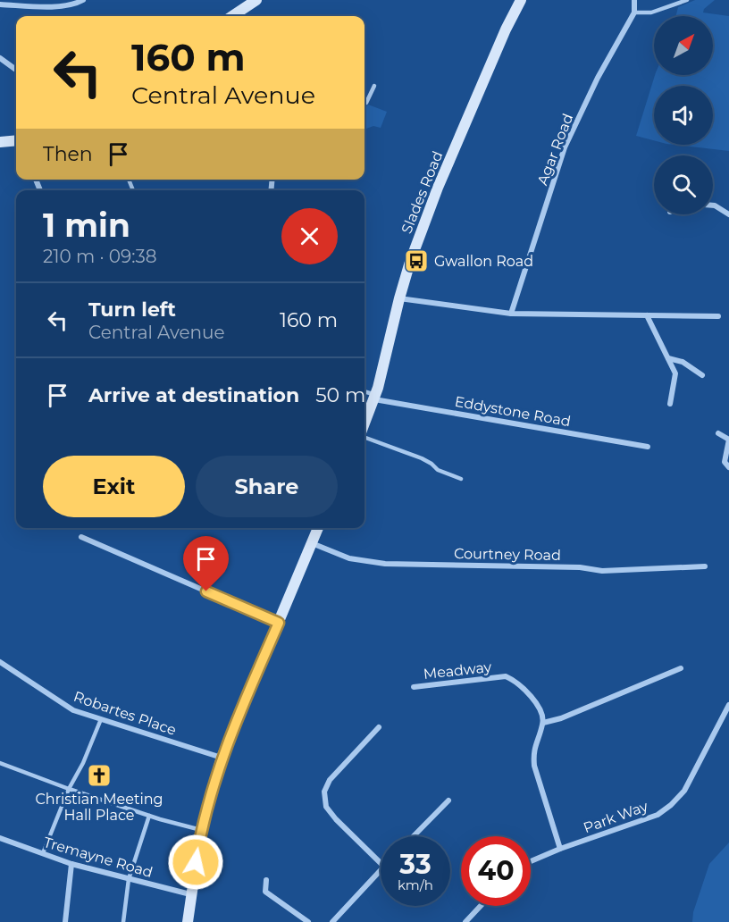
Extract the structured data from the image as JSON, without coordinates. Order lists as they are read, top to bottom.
{
  "streets": {
    "street": [
      "Agar Road",
      "Slades Road",
      "Eddystone Road",
      "Courtney Road",
      "Meadway",
      "Robartes Place",
      "Park Way",
      "Tremayne Road"
    ]
  },
  "crossings": [
    ["Slades Road", "Eddystone Road"]
  ],
  "places": {
    "bus stop": ["Gwallon Road"],
    "church": ["Christian Meeting Hall Place"]
  },
  "north": "top right",
  "page": {
    "turn": ["160 m", "Central Avenue"],
    "then": "Then",
    "heading": ["1 min", "210 m · 09:38"],
    "list": [
      {
        "name": "Turn left",
        "note": "Central Avenue",
        "value": "160 m"
      },
      {
        "name": "Arrive at destination",
        "value": "50 m"
      }
    ],
    "buttons": ["Exit", "Share"],
    "speed": "33 km/h",
    "limit": "40"
  }
}
